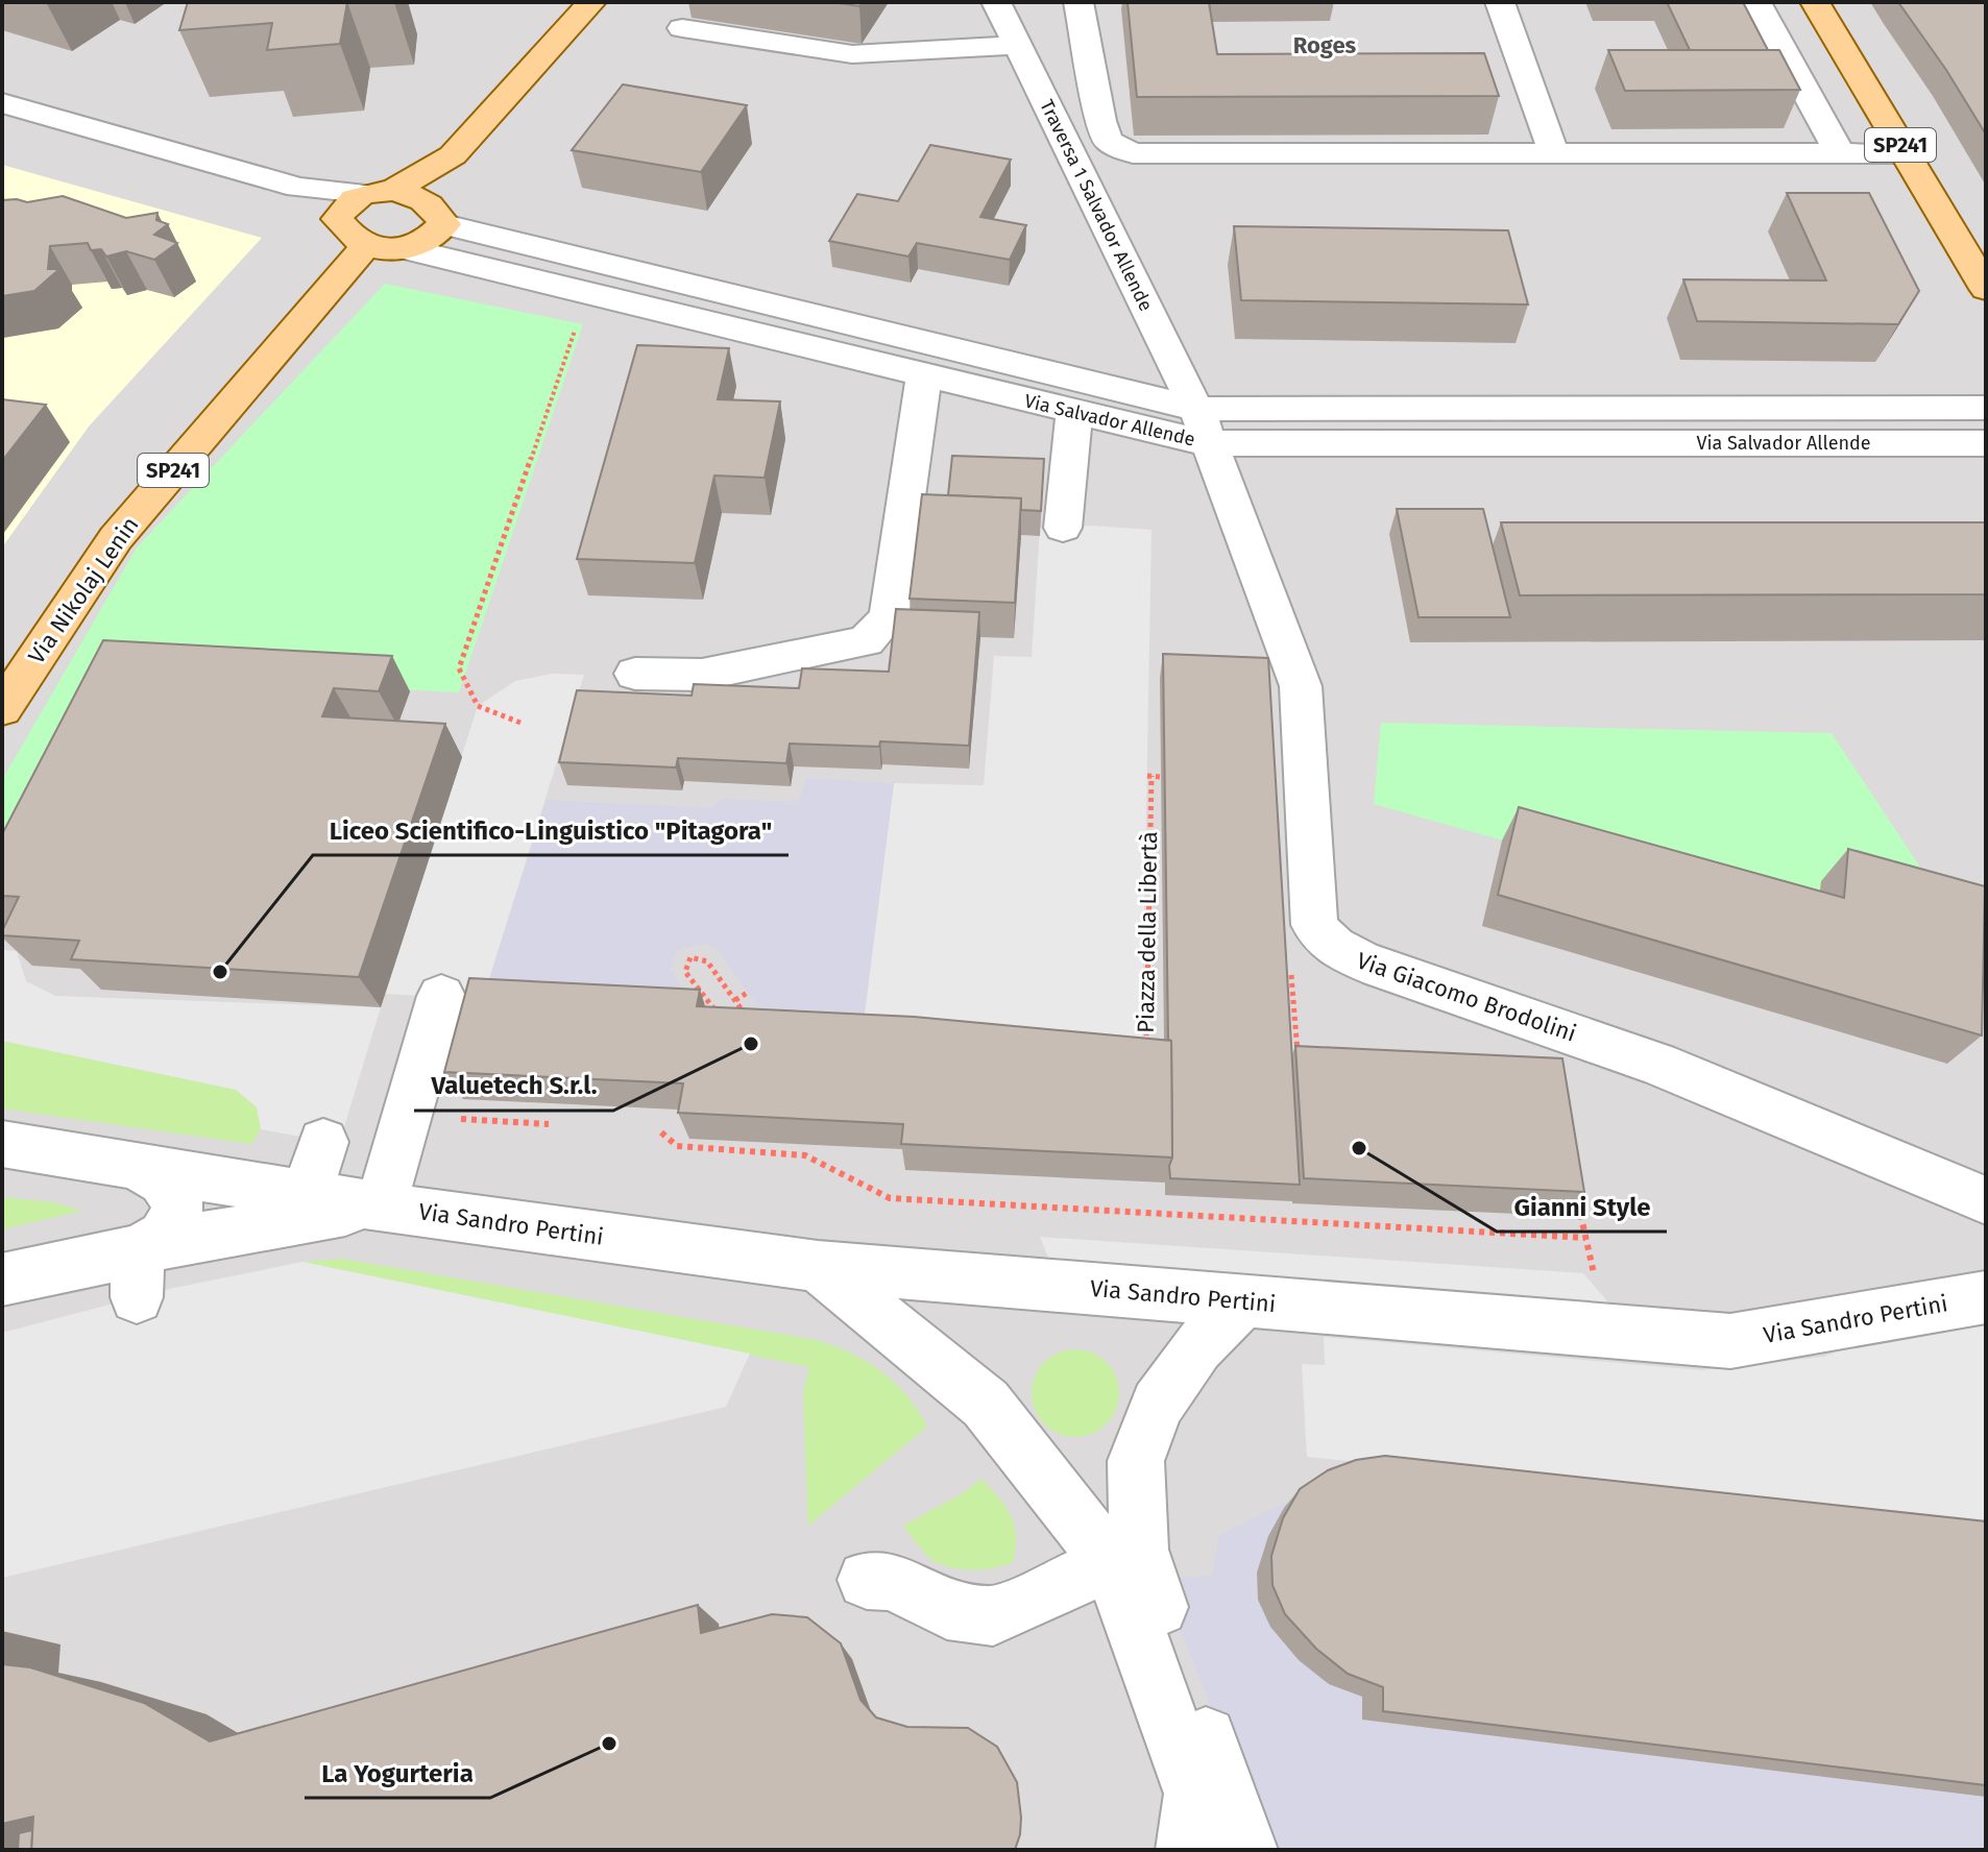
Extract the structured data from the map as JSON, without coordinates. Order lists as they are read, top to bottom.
{
  "streets": {
    "main road": ["SP241", "Via Nikolaj Lenin"],
    "street": [
      "Traversa 1 Salvador Allende",
      "Via Salvador Allende",
      "Via Giacomo Brodolini",
      "Via Sandro Pertini"
    ],
    "path": ["Piazza della Libertà"]
  },
  "crossings": [
    ["Traversa 1 Salvador Allende", "Via Salvador Allende"],
    ["Traversa 1 Salvador Allende", "Via Giacomo Brodolini"],
    ["Via Salvador Allende", "Via Giacomo Brodolini"]
  ],
  "districts": ["Roges"],
  "places": [
    "Liceo Scientifico-Linguistico \"Pitagora\"",
    "Valuetech S.r.l.",
    "Gianni Style",
    "La Yogurteria"
  ]
}
